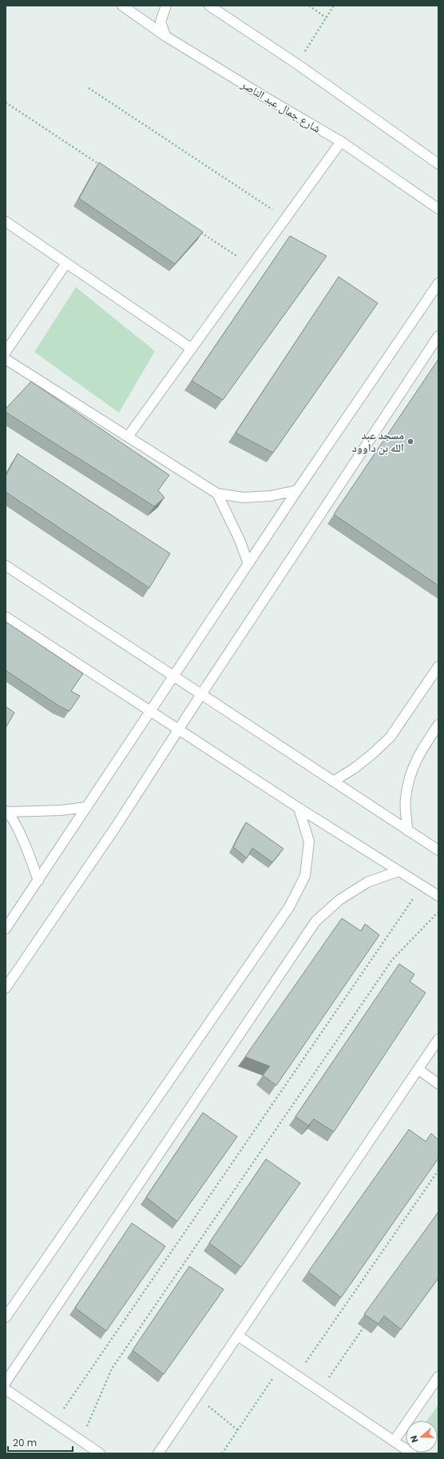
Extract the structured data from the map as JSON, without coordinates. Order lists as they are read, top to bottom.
{
  "streets": {
    "street": ["شارع جمال عبد الناصر"]
  },
  "places": ["مسجد عبد الله بن داوود"],
  "scale_bar": "20 m",
  "north": "left"
}
